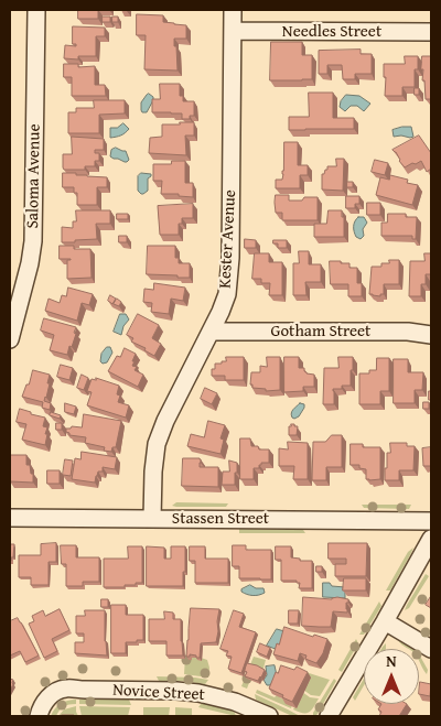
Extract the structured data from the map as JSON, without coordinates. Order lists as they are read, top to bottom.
{
  "streets": {
    "street": [
      "Needles Street",
      "Saloma Avenue",
      "Kester Avenue",
      "Gotham Street",
      "Stassen Street",
      "Novice Street"
    ]
  },
  "crossings": [
    ["Needles Street", "Kester Avenue"],
    ["Kester Avenue", "Gotham Street"],
    ["Kester Avenue", "Stassen Street"]
  ],
  "north": "top"
}
